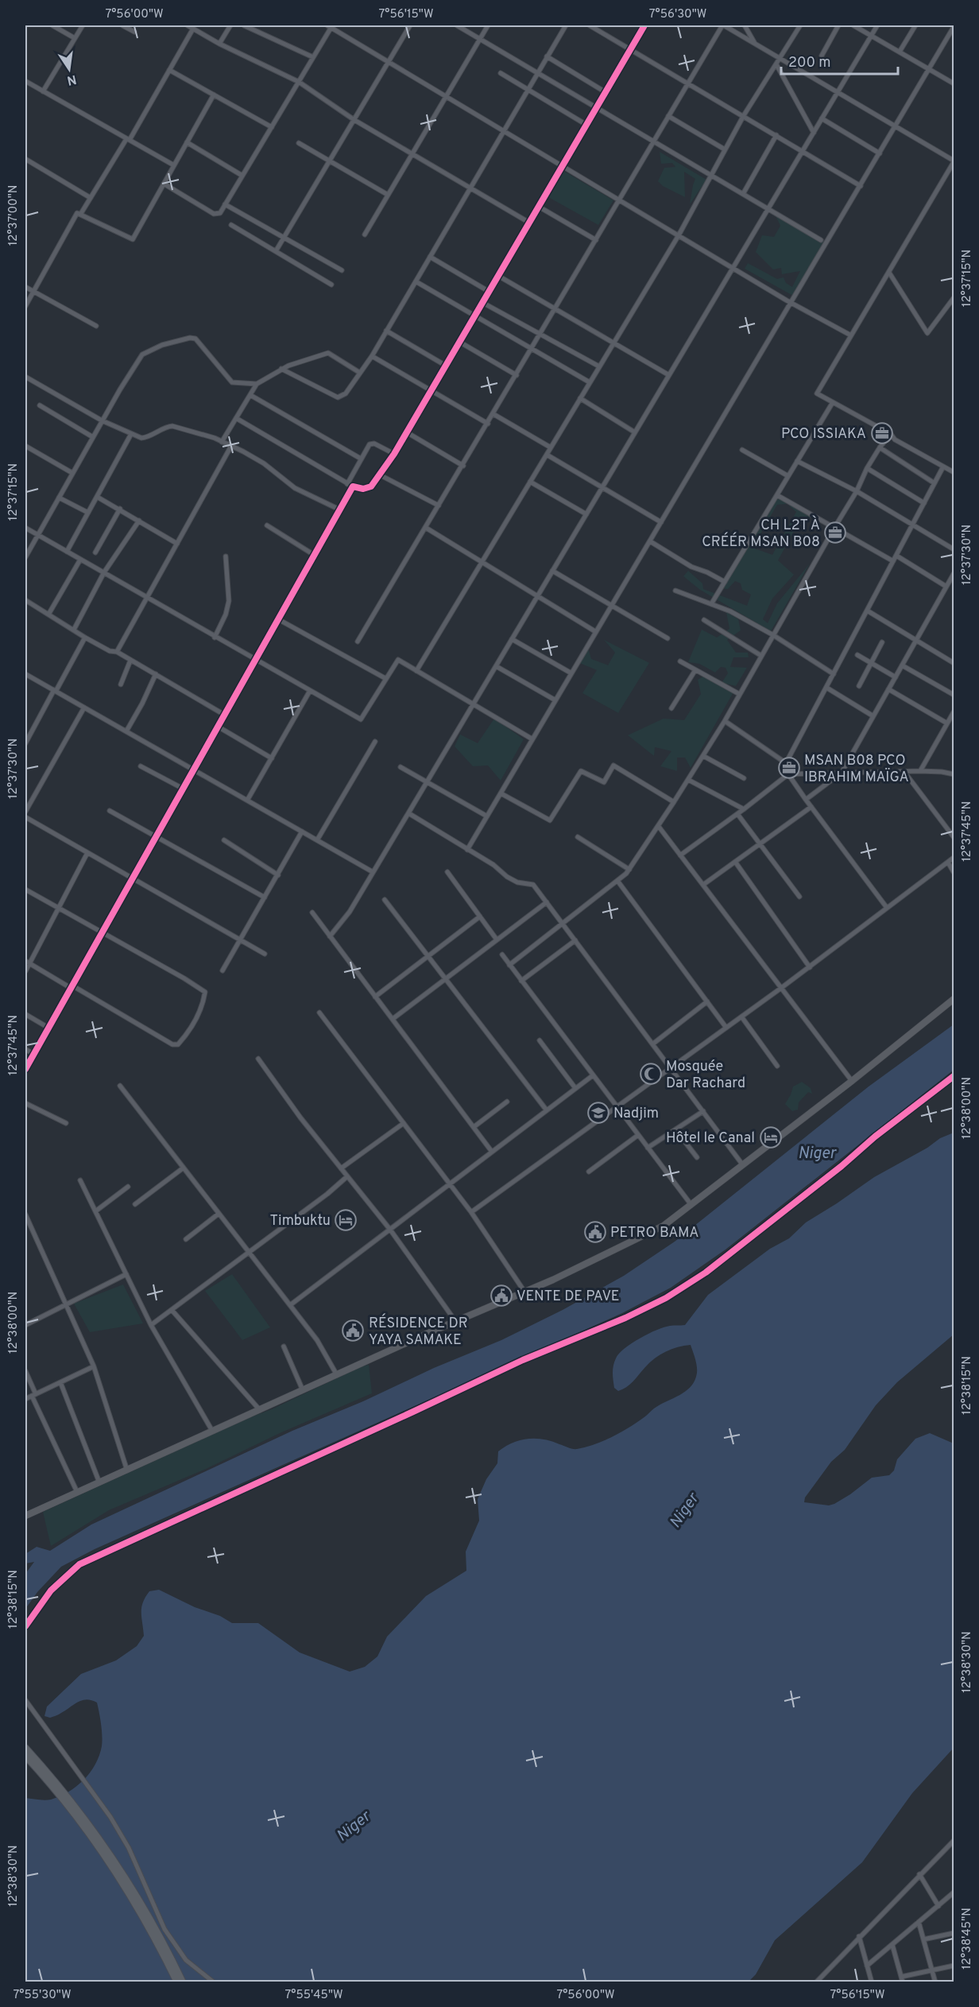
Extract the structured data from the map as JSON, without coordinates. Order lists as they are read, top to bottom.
{
  "water": ["Niger"],
  "places": {
    "office": ["PCO ISSIAKA", "CH L2T À CRÉÉR MSAN B08", "MSAN B08 PCO IBRAHIM MAÏGA"],
    "mosque": ["Mosquée Dar Rachard"],
    "school or university": ["Nadjim"],
    "hotel": ["Hôtel le Canal", "Timbuktu"],
    "public building": ["PETRO BAMA", "VENTE DE PAVE", "RÉSIDENCE DR YAYA SAMAKE"]
  },
  "scale_bar": "200 m",
  "north": "bottom",
  "coordinates": [
    "7°56'00\"W",
    "7°56'15\"W",
    "7°56'30\"W",
    "12°37'00\"N",
    "12°37'15\"N",
    "12°37'30\"N",
    "12°37'45\"N",
    "12°38'00\"N",
    "12°38'15\"N",
    "12°38'30\"N",
    "12°38'45\"N",
    "7°55'30\"W",
    "7°55'45\"W"
  ]
}
